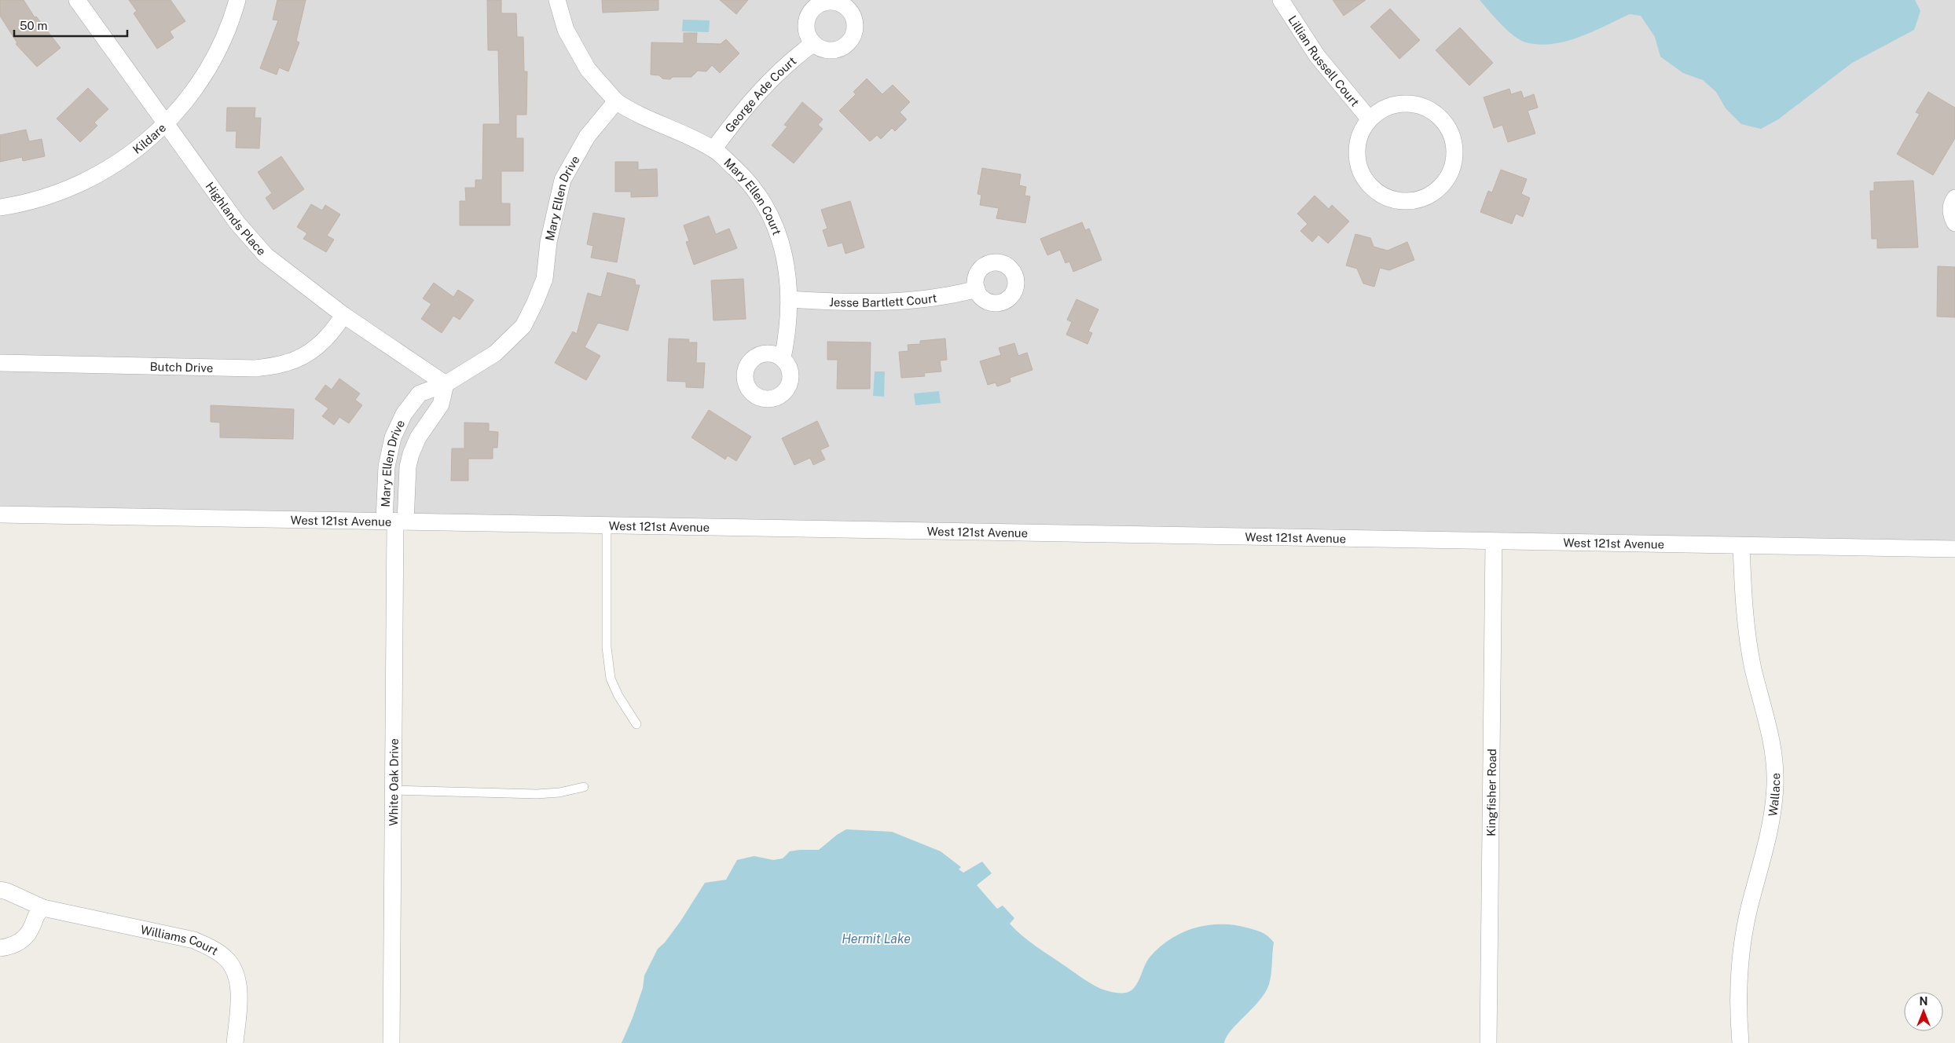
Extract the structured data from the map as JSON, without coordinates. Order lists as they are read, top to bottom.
{
  "streets": {
    "street": [
      "Lillian Russell Court",
      "George Ade Court",
      "Kildare",
      "Mary Ellen Court",
      "Mary Ellen Drive",
      "Highlands Place",
      "Jesse Bartlett Court",
      "Butch Drive",
      "West 121st Avenue",
      "White Oak Drive",
      "Kingfisher Road",
      "Wallace",
      "Williams Court"
    ]
  },
  "crossings": [
    ["George Ade Court", "Mary Ellen Court"],
    ["Kildare", "Highlands Place"],
    ["Mary Ellen Court", "Mary Ellen Drive"],
    ["Mary Ellen Court", "Jesse Bartlett Court"],
    ["Mary Ellen Drive", "Highlands Place"],
    ["Mary Ellen Drive", "West 121st Avenue"],
    ["Mary Ellen Drive", "White Oak Drive"],
    ["Highlands Place", "Butch Drive"],
    ["West 121st Avenue", "White Oak Drive"],
    ["West 121st Avenue", "Kingfisher Road"],
    ["West 121st Avenue", "Wallace"]
  ],
  "water": ["Hermit Lake"],
  "scale_bar": "50 m",
  "north": "top"
}
